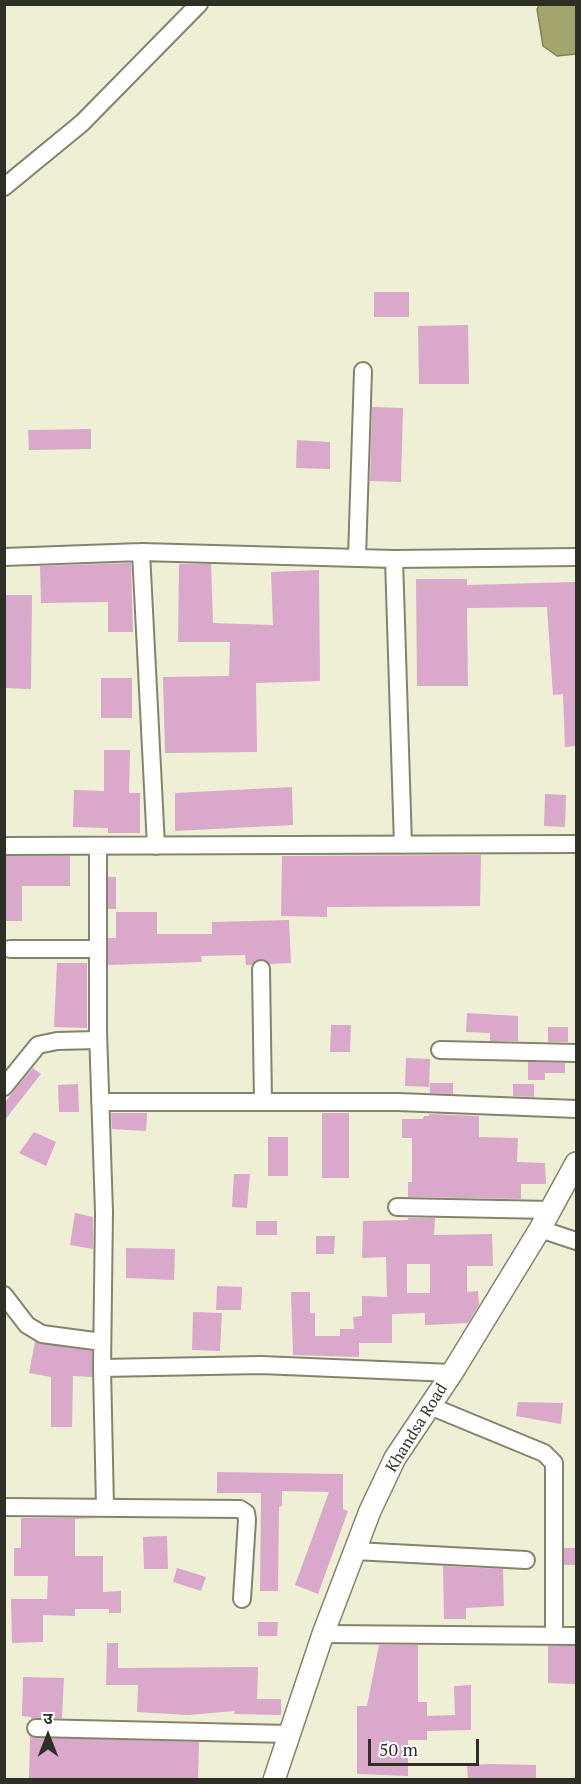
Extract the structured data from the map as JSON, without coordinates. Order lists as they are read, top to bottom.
{
  "streets": {
    "street": ["Khandsa Road"]
  },
  "scale_bar": "50 m",
  "north": "top"
}
